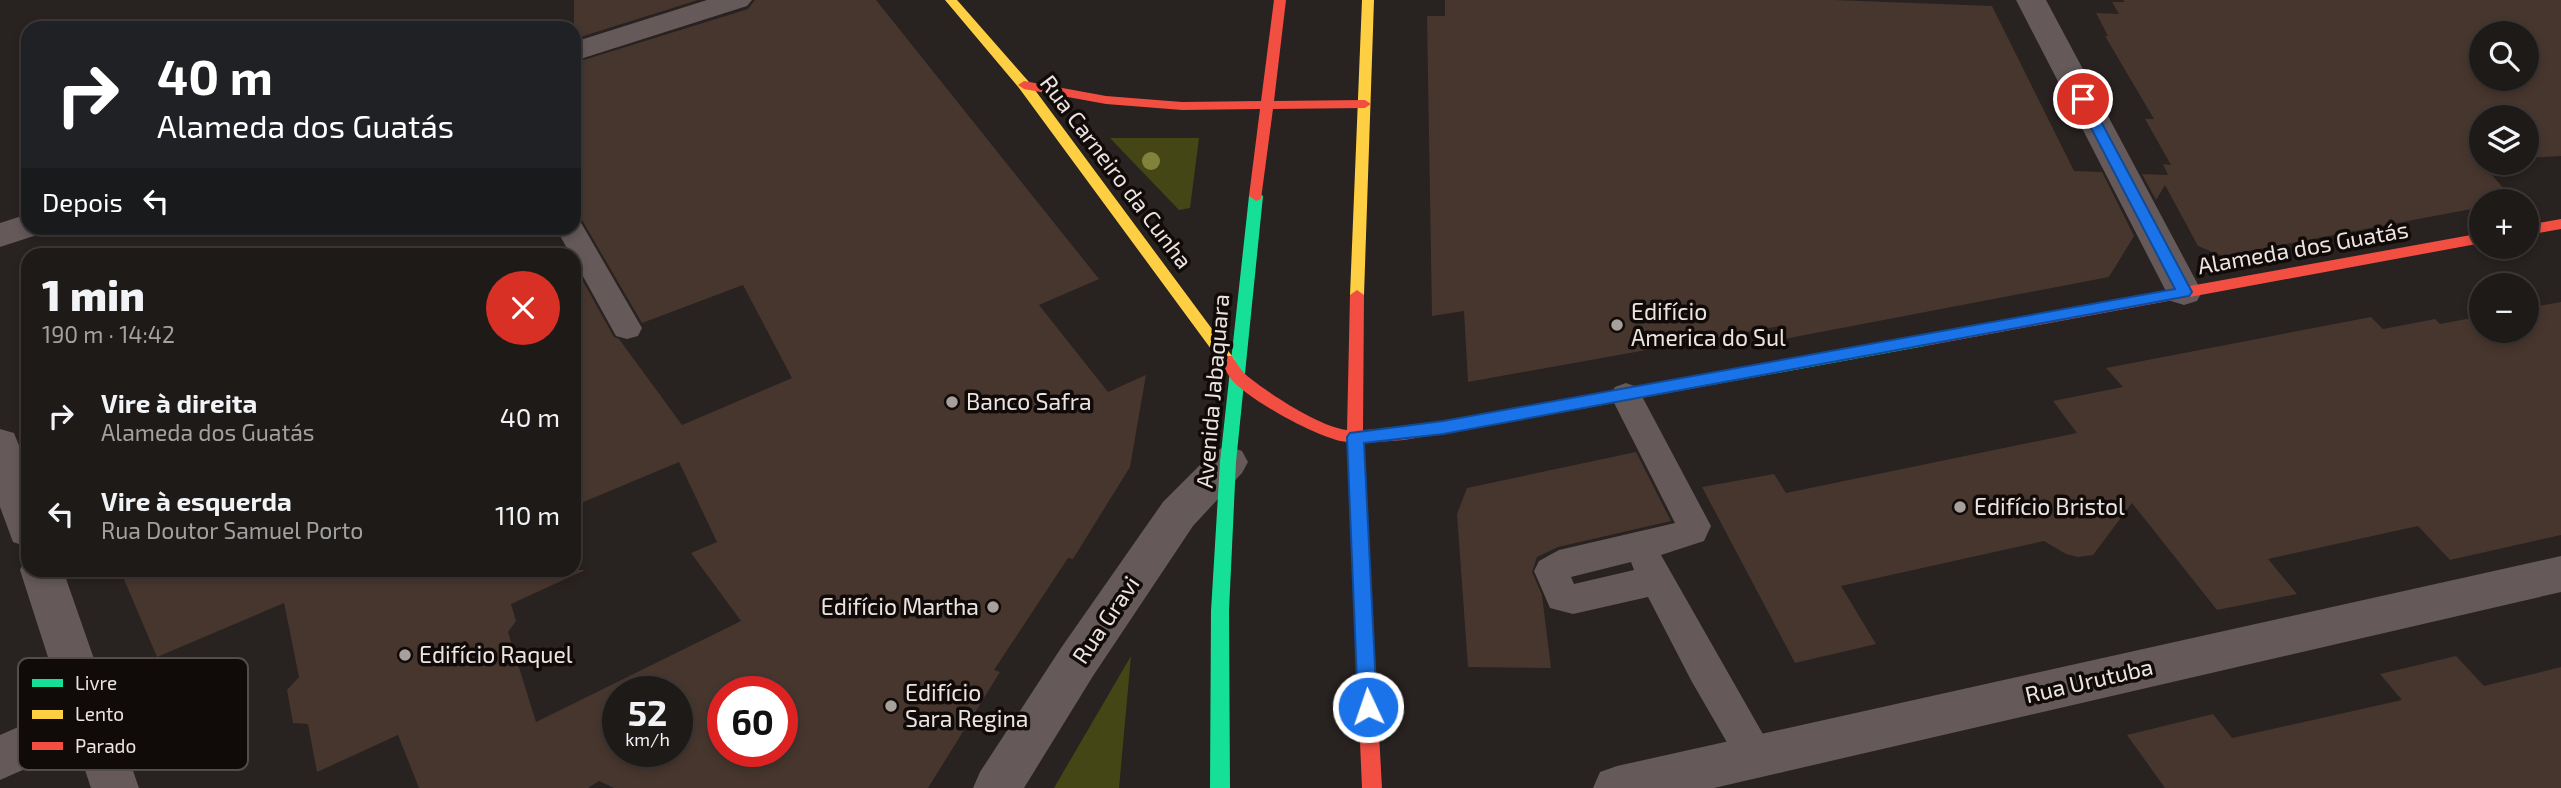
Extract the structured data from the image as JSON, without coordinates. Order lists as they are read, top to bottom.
{
  "streets": {
    "main road": ["Rua Carneiro da Cunha", "Alameda dos Guatás", "Avenida Jabaquara"],
    "street": ["Rua Gravi", "Rua Urutuba"]
  },
  "crossings": [
    ["Rua Carneiro da Cunha", "Alameda dos Guatás"],
    ["Rua Carneiro da Cunha", "Avenida Jabaquara"],
    ["Alameda dos Guatás", "Avenida Jabaquara"],
    ["Avenida Jabaquara", "Rua Gravi"]
  ],
  "places": [
    "Edifício America do Sul",
    "Banco Safra",
    "Edifício Bristol",
    "Edifício Martha",
    "Edifício Raquel",
    "Edifício Sara Regina"
  ],
  "legend": ["Livre", "Lento", "Parado"],
  "page": {
    "map_buttons": ["+", "−"],
    "turn": ["40 m", "Alameda dos Guatás"],
    "then": "Depois",
    "heading": ["1 min", "190 m · 14:42"],
    "list": [
      {
        "name": "Vire à direita",
        "note": "Alameda dos Guatás",
        "value": "40 m"
      },
      {
        "name": "Vire à esquerda",
        "note": "Rua Doutor Samuel Porto",
        "value": "110 m"
      }
    ],
    "speed": "52 km/h",
    "limit": "60"
  }
}
